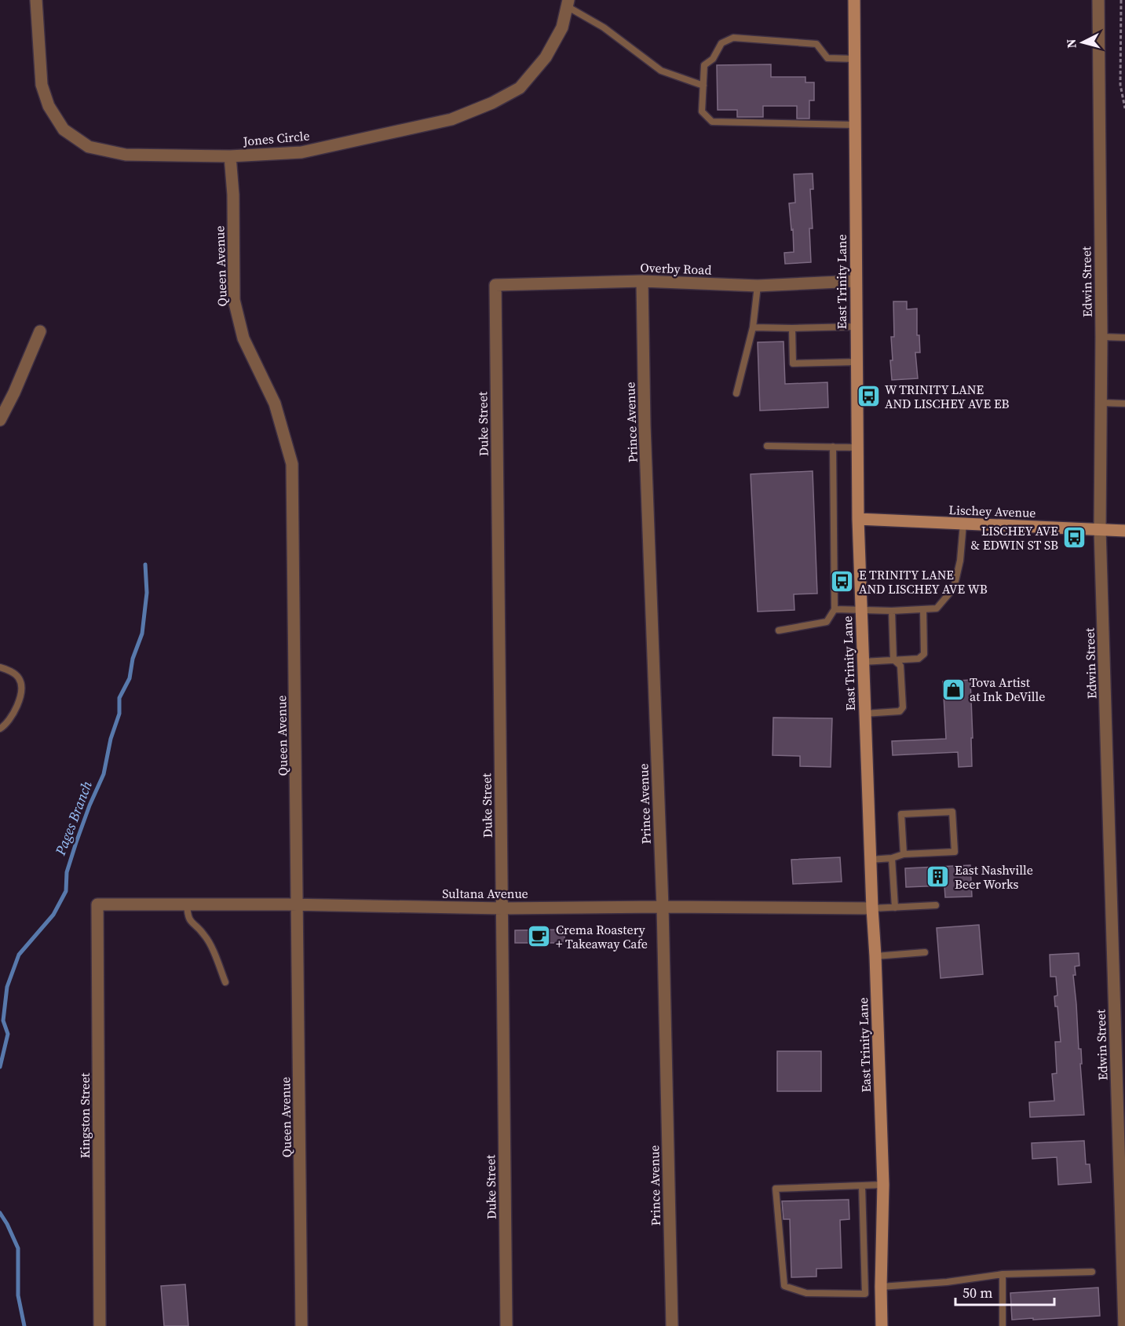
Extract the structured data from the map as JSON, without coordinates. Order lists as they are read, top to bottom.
{
  "streets": {
    "main road": ["East Trinity Lane", "Lischey Avenue"],
    "street": [
      "Jones Circle",
      "Queen Avenue",
      "Overby Road",
      "Edwin Street",
      "Prince Avenue",
      "Duke Street",
      "Sultana Avenue",
      "Kingston Street"
    ]
  },
  "crossings": [
    ["Jones Circle", "Queen Avenue"],
    ["Queen Avenue", "Sultana Avenue"],
    ["Overby Road", "East Trinity Lane"],
    ["Overby Road", "Prince Avenue"],
    ["Overby Road", "Duke Street"],
    ["East Trinity Lane", "Lischey Avenue"],
    ["East Trinity Lane", "Sultana Avenue"],
    ["Edwin Street", "Lischey Avenue"],
    ["Prince Avenue", "Sultana Avenue"],
    ["Duke Street", "Sultana Avenue"],
    ["Sultana Avenue", "Kingston Street"]
  ],
  "water": ["Pages Branch"],
  "places": {
    "bus stop": ["W TRINITY LANE AND LISCHEY AVE EB", "LISCHEY AVE & EDWIN ST SB", "E TRINITY LANE AND LISCHEY AVE WB"],
    "shop": ["Tova Artist at Ink DeVille"],
    "building": ["East Nashville Beer Works"],
    "cafe": ["Crema Roastery + Takeaway Cafe"]
  },
  "scale_bar": "50 m",
  "north": "left"
}
